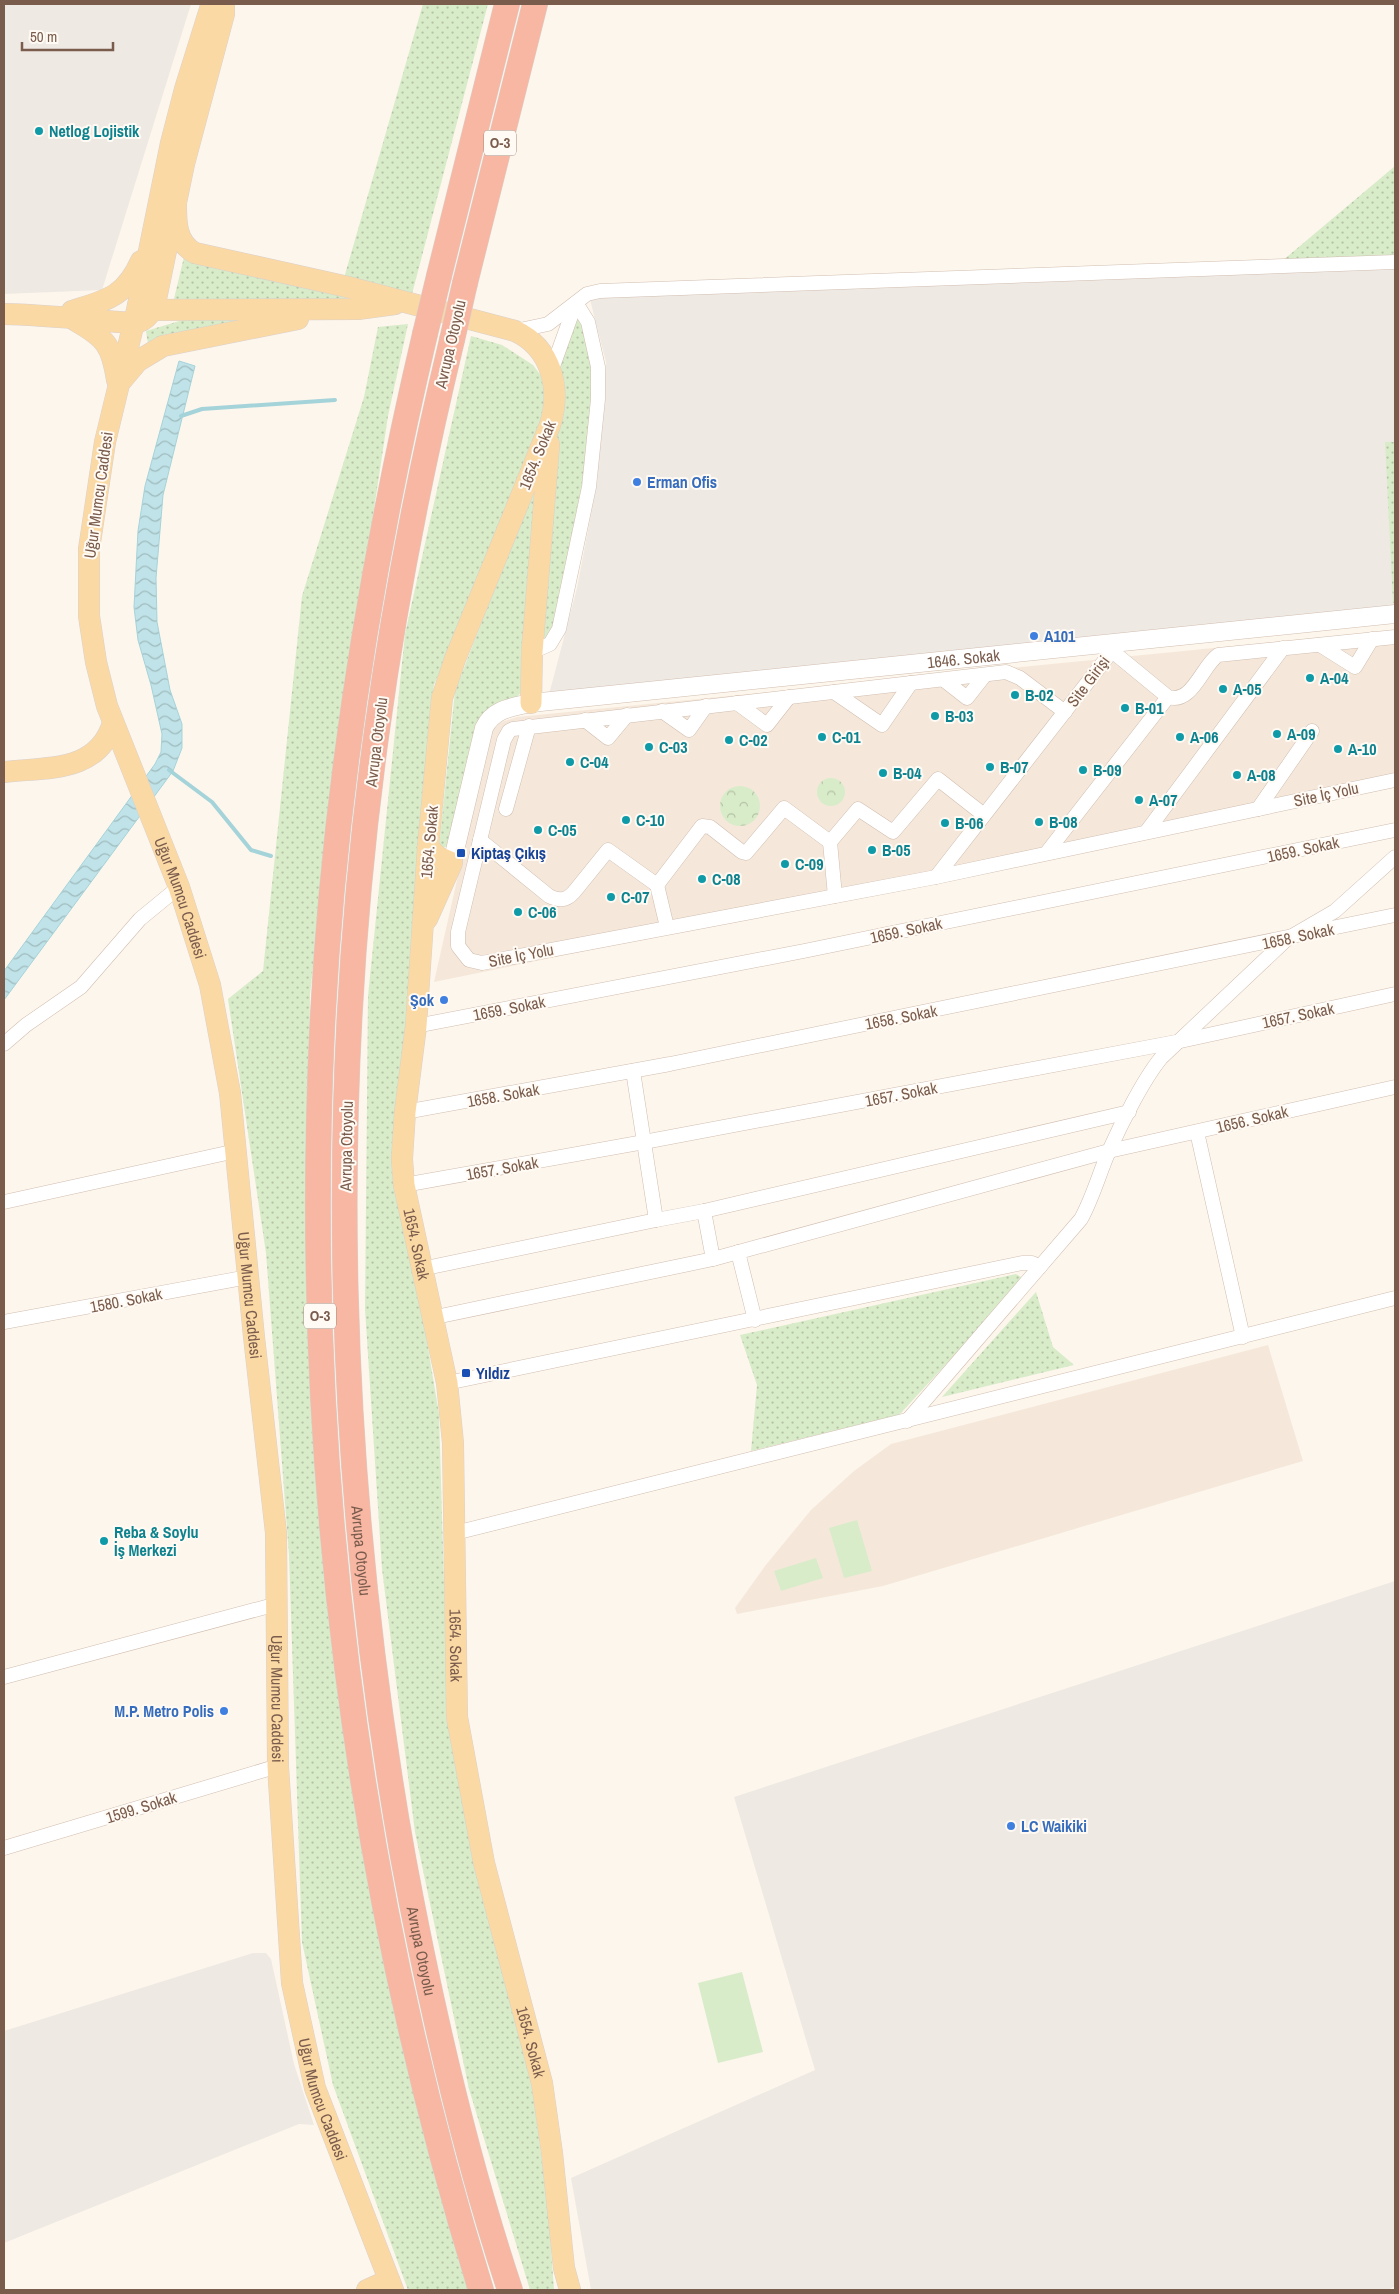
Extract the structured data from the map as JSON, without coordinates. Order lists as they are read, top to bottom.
{
  "streets": {
    "highway": ["O-3", "Avrupa Otoyolu"],
    "main road": ["1654. Sokak", "Uğur Mumcu Caddesi"],
    "street": [
      "1646. Sokak",
      "Site Girişi",
      "Site İç Yolu",
      "1659. Sokak",
      "1658. Sokak",
      "1657. Sokak",
      "1656. Sokak",
      "1580. Sokak",
      "1599. Sokak"
    ]
  },
  "crossings": [
    ["1654. Sokak", "Uğur Mumcu Caddesi"],
    ["1654. Sokak", "1659. Sokak"],
    ["1654. Sokak", "1658. Sokak"],
    ["1654. Sokak", "1657. Sokak"],
    ["1654. Sokak", "1656. Sokak"],
    ["Uğur Mumcu Caddesi", "1580. Sokak"],
    ["Uğur Mumcu Caddesi", "1599. Sokak"],
    ["1646. Sokak", "Site Girişi"],
    ["Site Girişi", "Site İç Yolu"]
  ],
  "places": {
    "other": [
      "Netlog Lojistik",
      "Erman Ofis",
      "A101",
      "A-04",
      "A-05",
      "B-02",
      "B-01",
      "B-03",
      "A-09",
      "C-01",
      "A-06",
      "C-02",
      "C-03",
      "A-10",
      "C-04",
      "B-07",
      "B-09",
      "B-04",
      "A-08",
      "A-07",
      "C-10",
      "B-08",
      "B-06",
      "C-05",
      "B-05",
      "C-09",
      "C-08",
      "C-07",
      "C-06",
      "Şok",
      "Reba & Soylu İş Merkezi",
      "M.P. Metro Polis",
      "LC Waikiki"
    ],
    "transit": ["Kiptaş Çıkış", "Yıldız"]
  },
  "scale_bar": "50 m"
}
